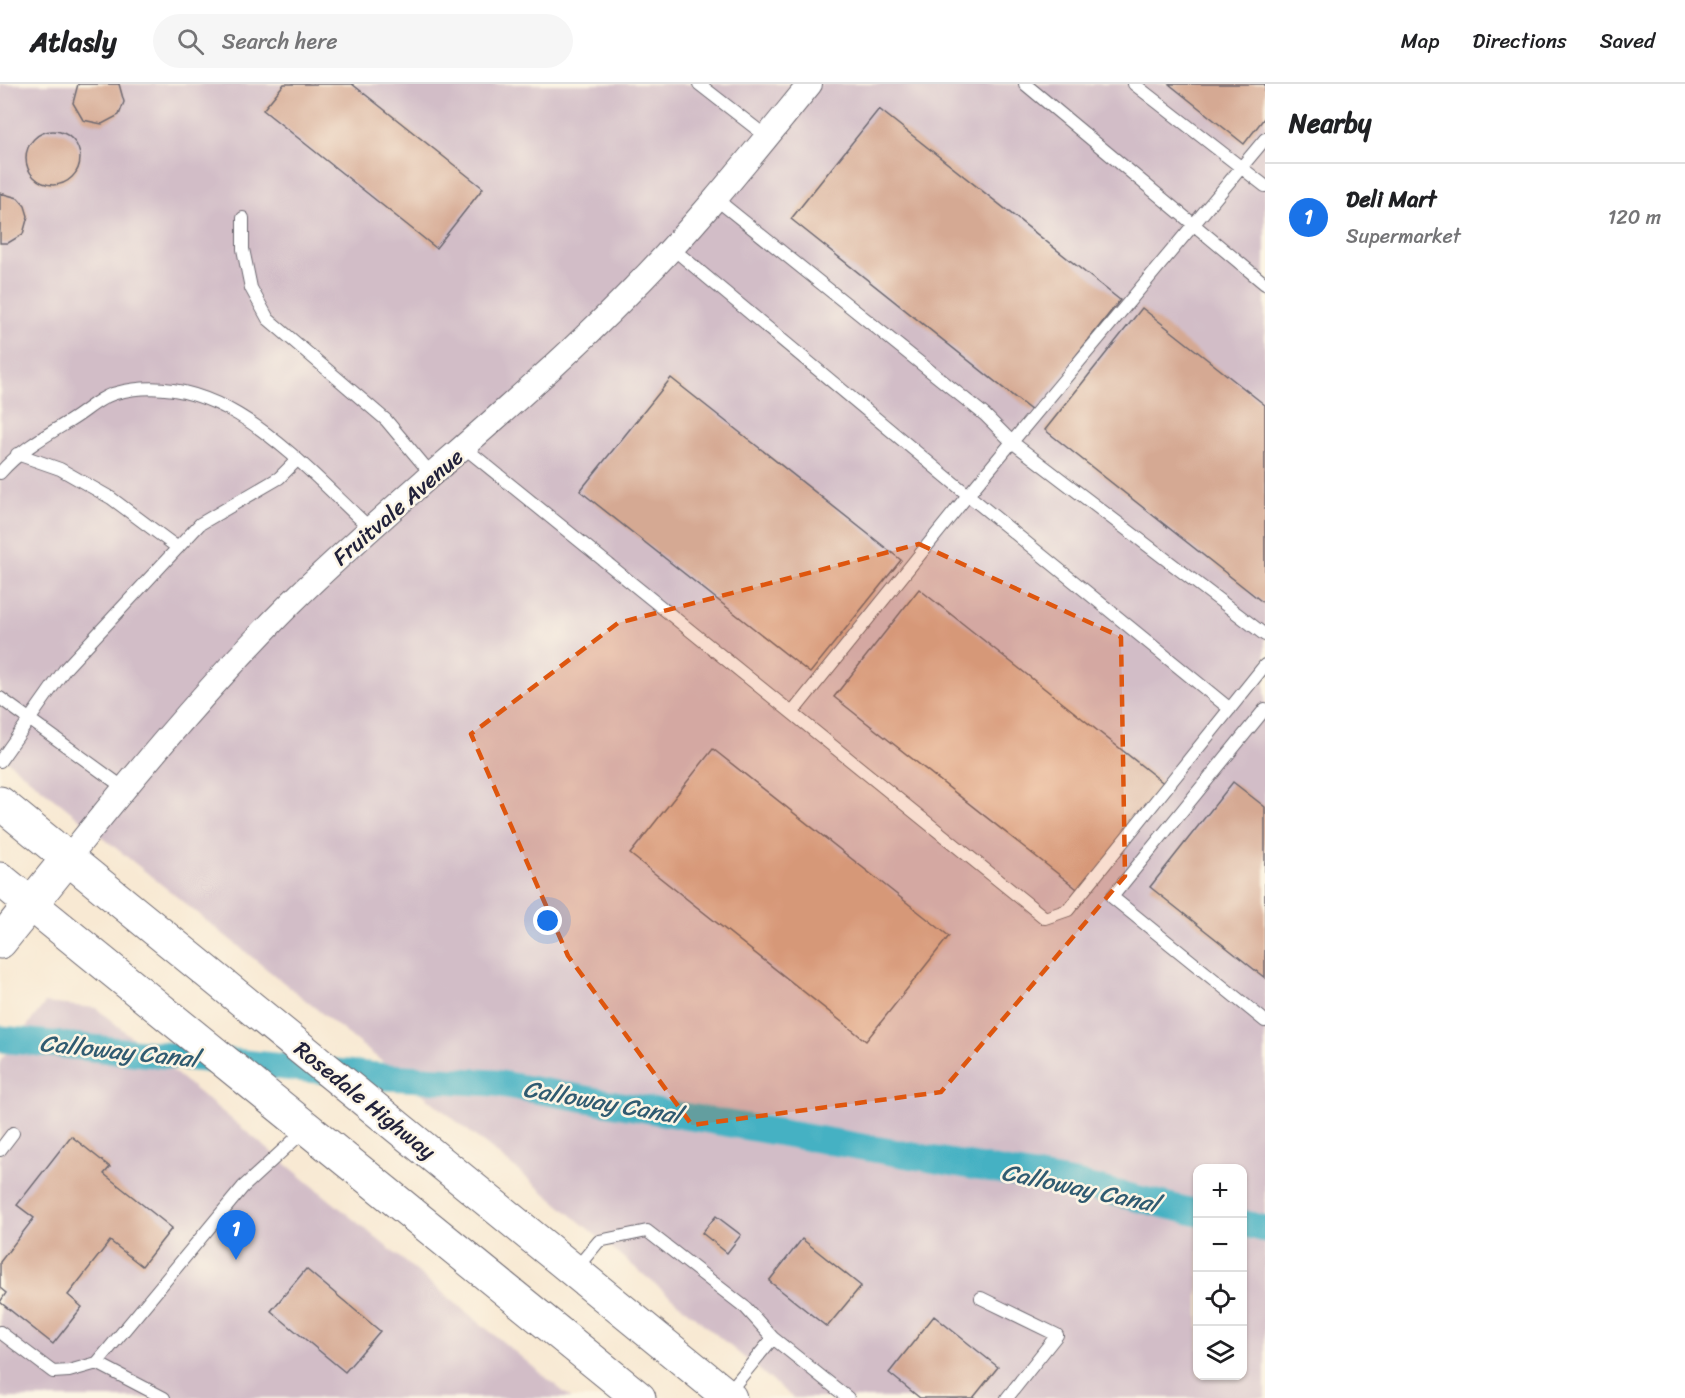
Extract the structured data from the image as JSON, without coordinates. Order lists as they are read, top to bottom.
{
  "streets": {
    "main road": ["Fruitvale Avenue", "Rosedale Highway"]
  },
  "crossings": [
    ["Fruitvale Avenue", "Rosedale Highway"]
  ],
  "water": ["Calloway Canal"],
  "page": {
    "header": "Atlasly",
    "search": "Search here",
    "nav": ["Map", "Directions", "Saved"],
    "heading": "Nearby",
    "list": [
      {
        "mark": "1",
        "name": "Deli Mart",
        "note": "Supermarket",
        "value": "120 m"
      }
    ],
    "map_buttons": ["+", "−"],
    "pins": "1"
  }
}
